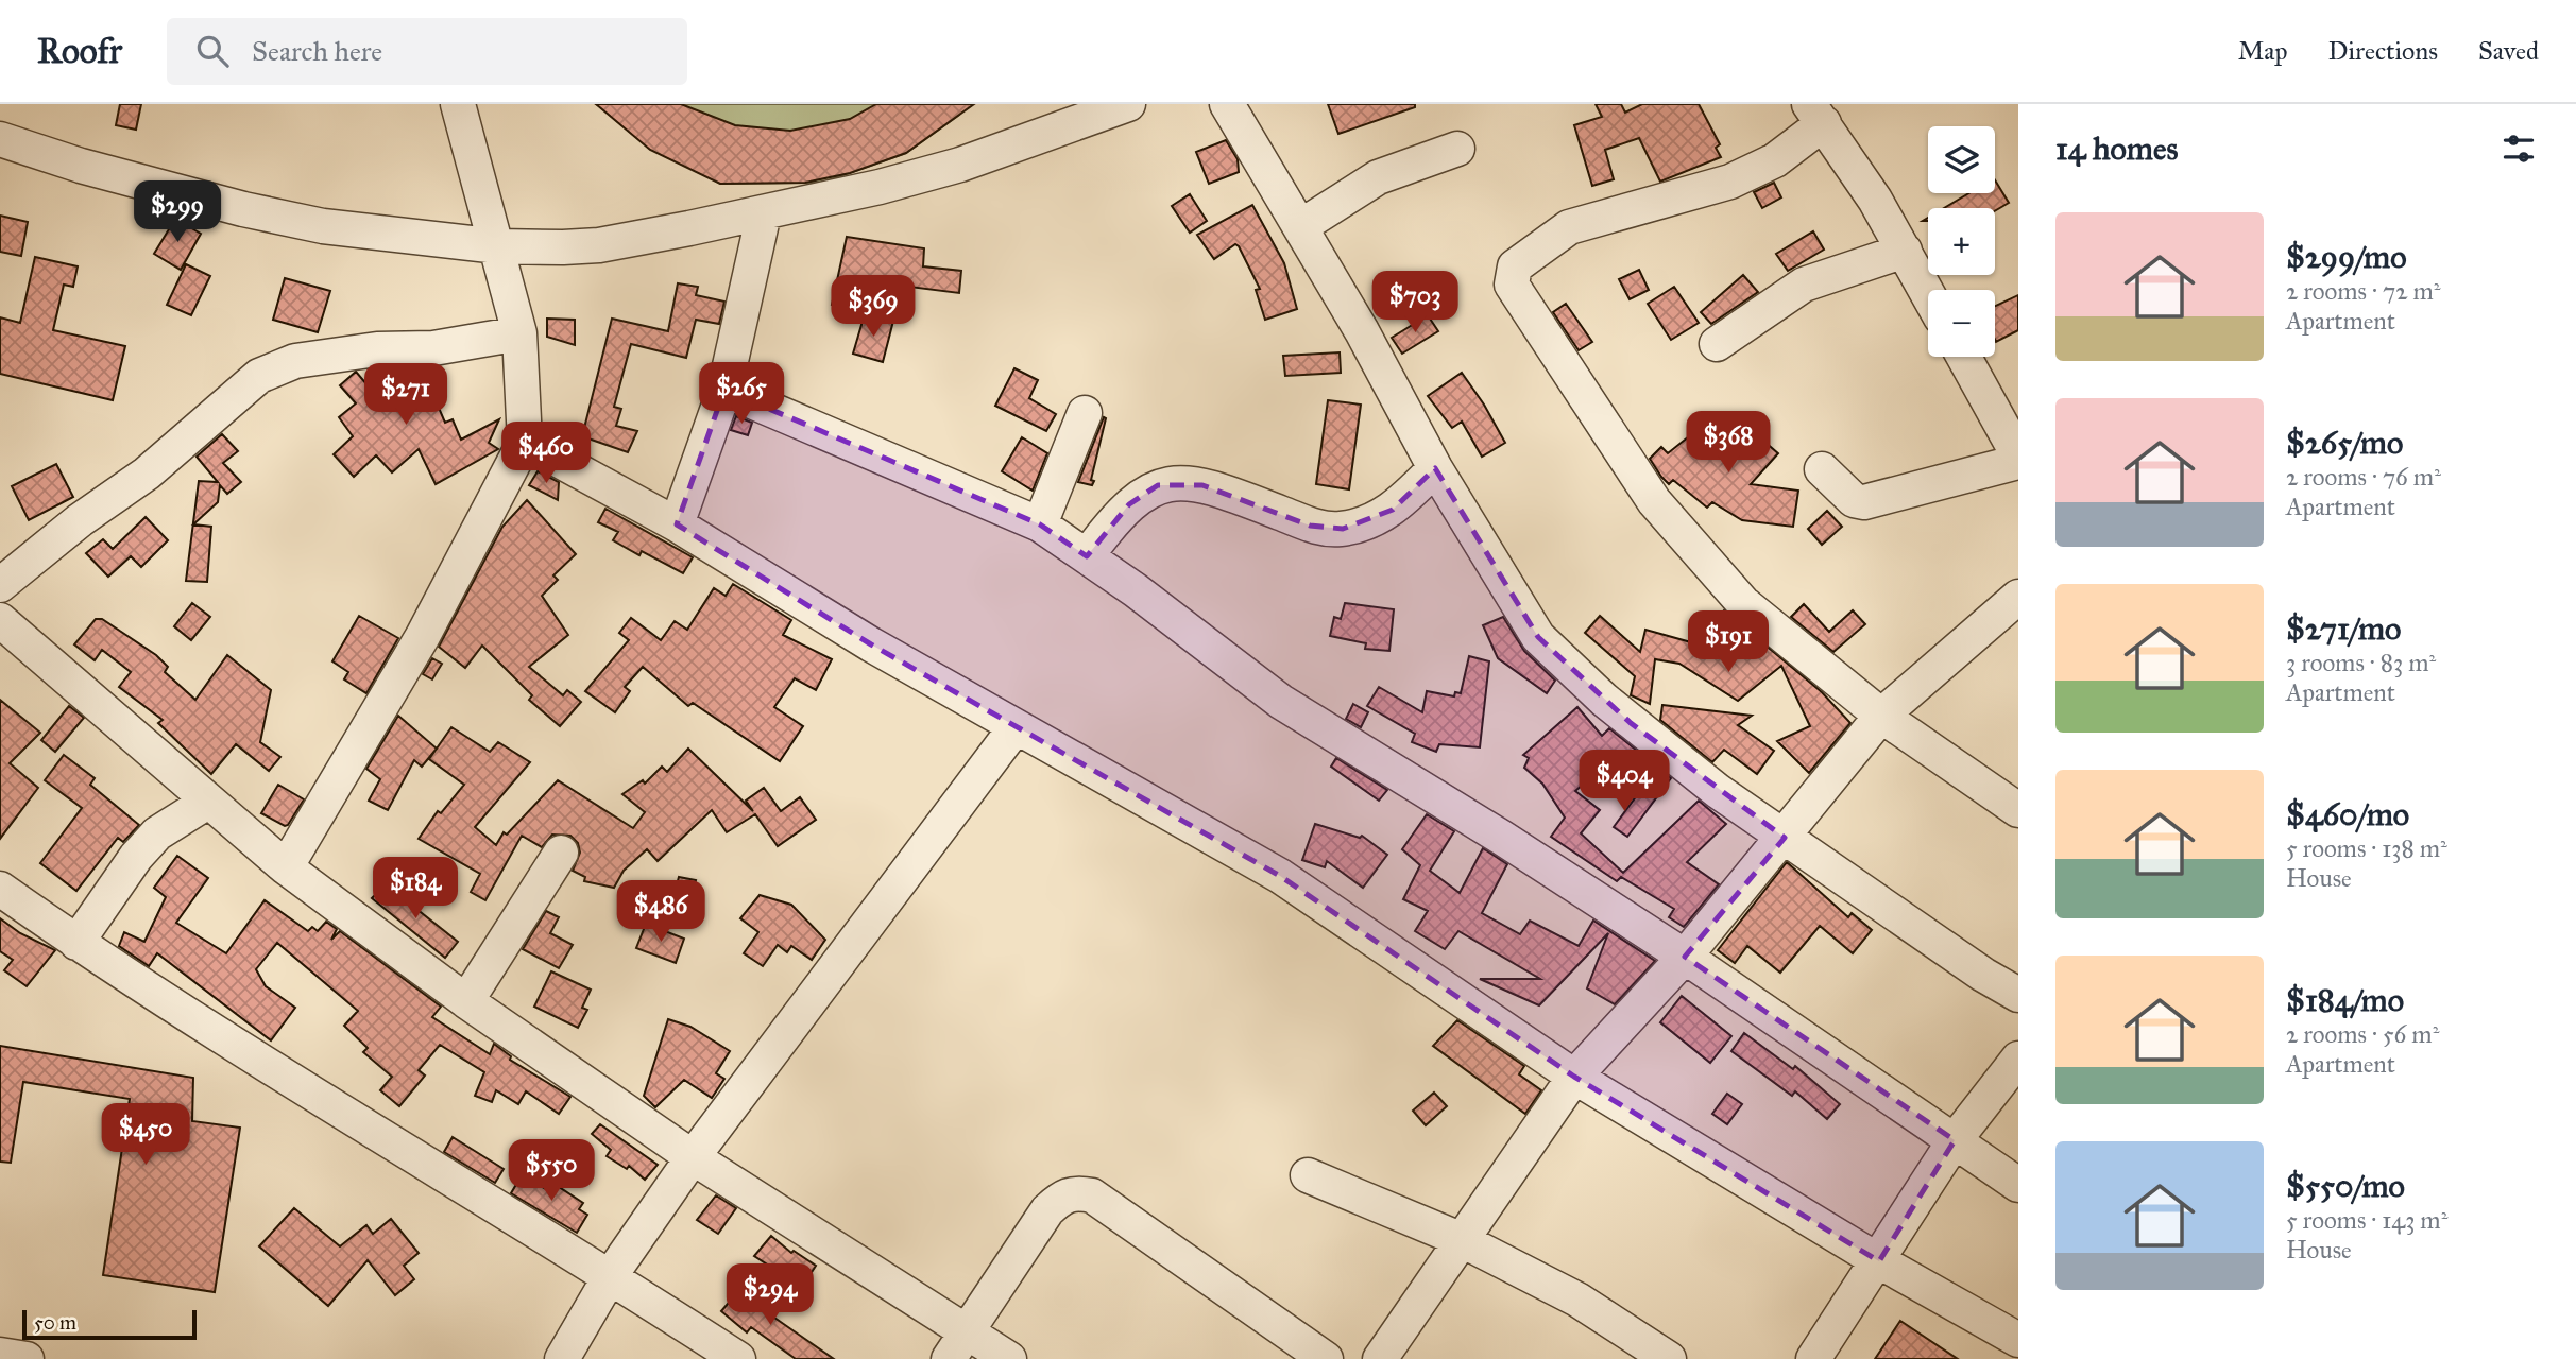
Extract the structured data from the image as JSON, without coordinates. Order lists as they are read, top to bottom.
{
  "scale_bar": "50 m",
  "page": {
    "header": "Roofr",
    "search": "Search here",
    "nav": ["Map", "Directions", "Saved"],
    "heading": "14 homes",
    "map_buttons": ["+", "−"],
    "price": [
      "$299",
      "$703",
      "$369",
      "$265",
      "$271",
      "$368",
      "$460",
      "$191",
      "$404",
      "$184",
      "$486",
      "$450",
      "$550",
      "$294"
    ],
    "list": [
      {
        "name": "$299/mo",
        "note": "2 rooms · 72 m² · Apartment"
      },
      {
        "name": "$265/mo",
        "note": "2 rooms · 76 m² · Apartment"
      },
      {
        "name": "$271/mo",
        "note": "3 rooms · 83 m² · Apartment"
      },
      {
        "name": "$460/mo",
        "note": "5 rooms · 138 m² · House"
      },
      {
        "name": "$184/mo",
        "note": "2 rooms · 56 m² · Apartment"
      },
      {
        "name": "$550/mo",
        "note": "5 rooms · 143 m² · House"
      }
    ],
    "scale": "50 m"
  }
}
